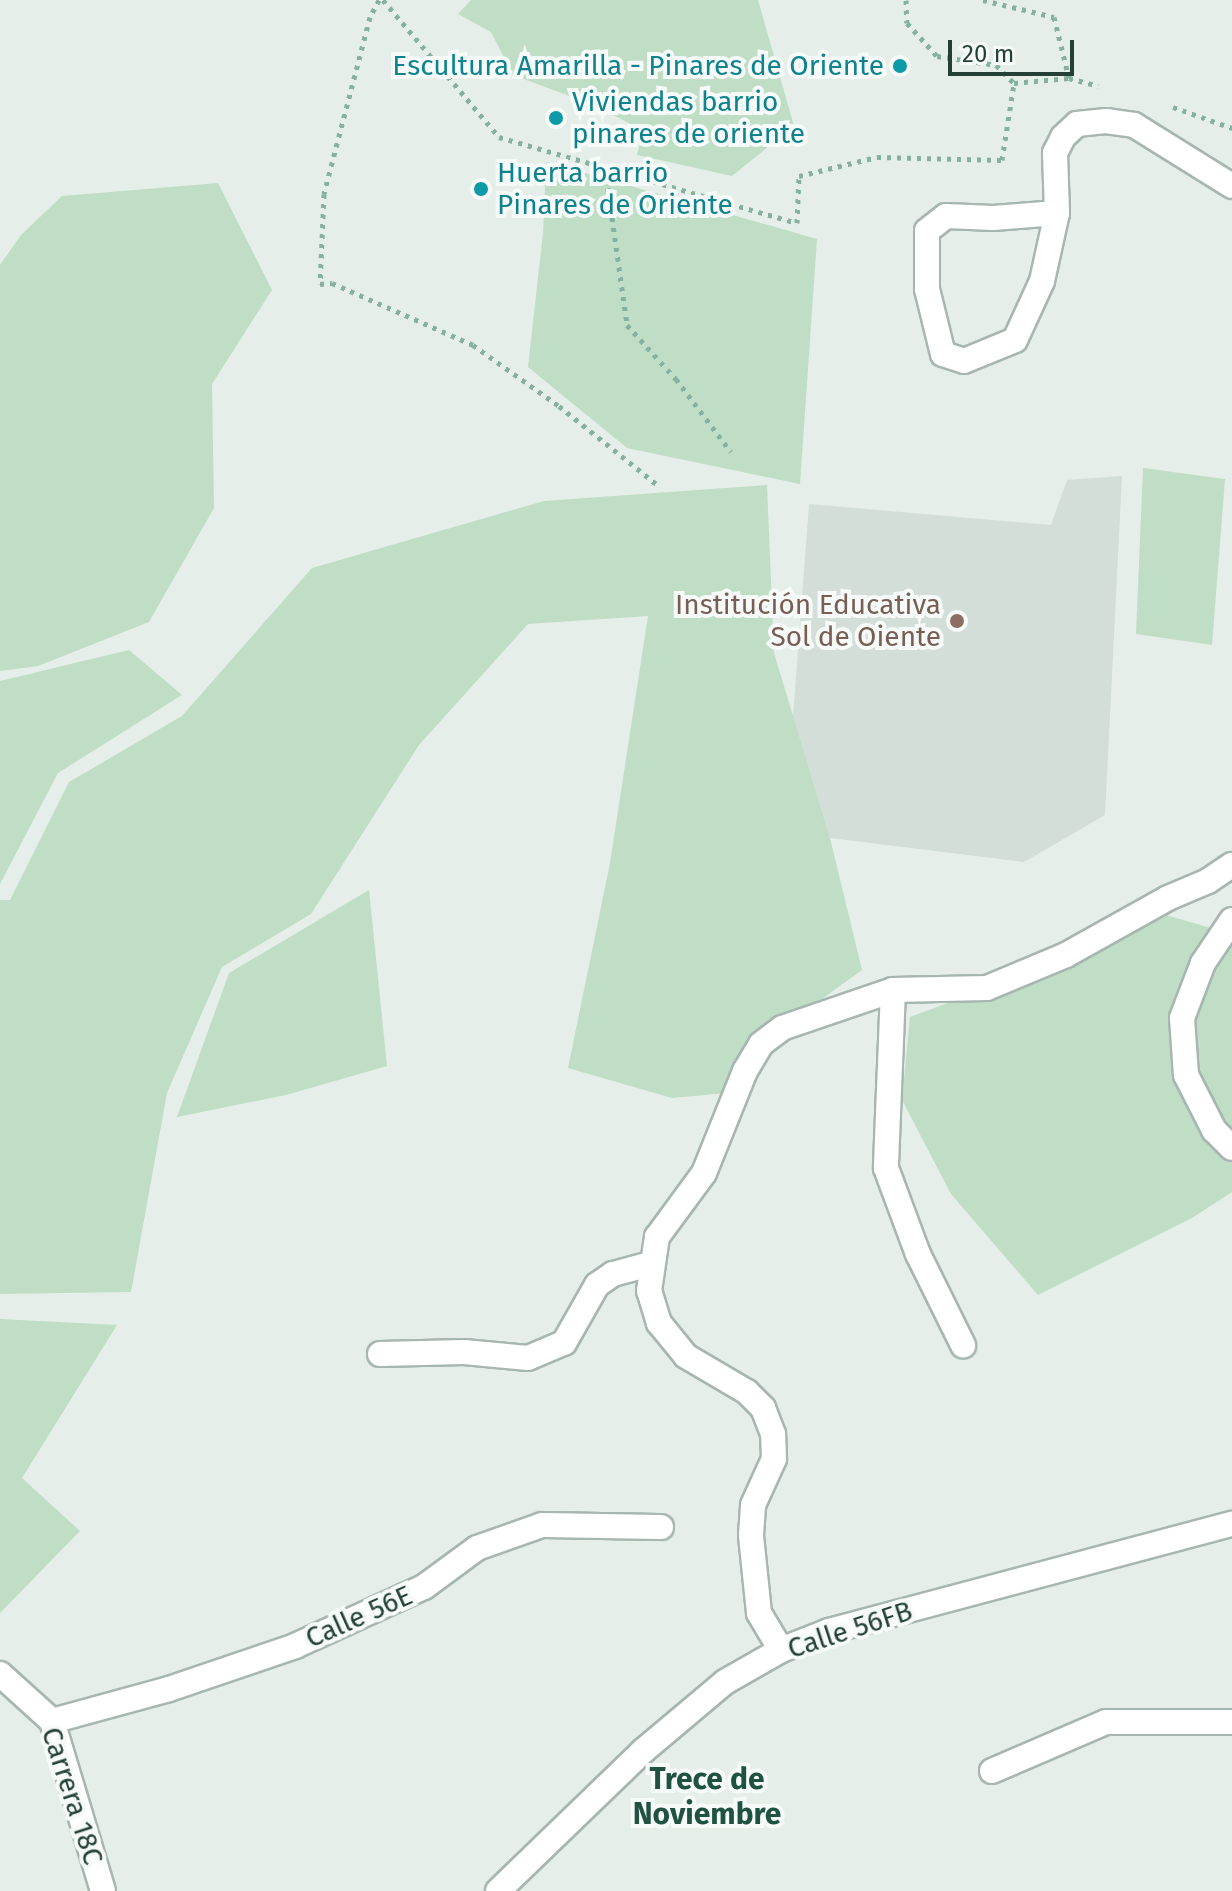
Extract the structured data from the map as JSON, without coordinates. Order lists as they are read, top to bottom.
{
  "streets": {
    "street": ["Calle 56E", "Calle 56FB", "Carrera 18C"]
  },
  "crossings": [
    ["Calle 56E", "Carrera 18C"]
  ],
  "districts": ["Trece de Noviembre"],
  "places": [
    "Escultura Amarilla - Pinares de Oriente",
    "Viviendas barrio pinares de oriente",
    "Huerta barrio Pinares de Oriente",
    "Institución Educativa Sol de Oiente"
  ],
  "scale_bar": "20 m"
}
